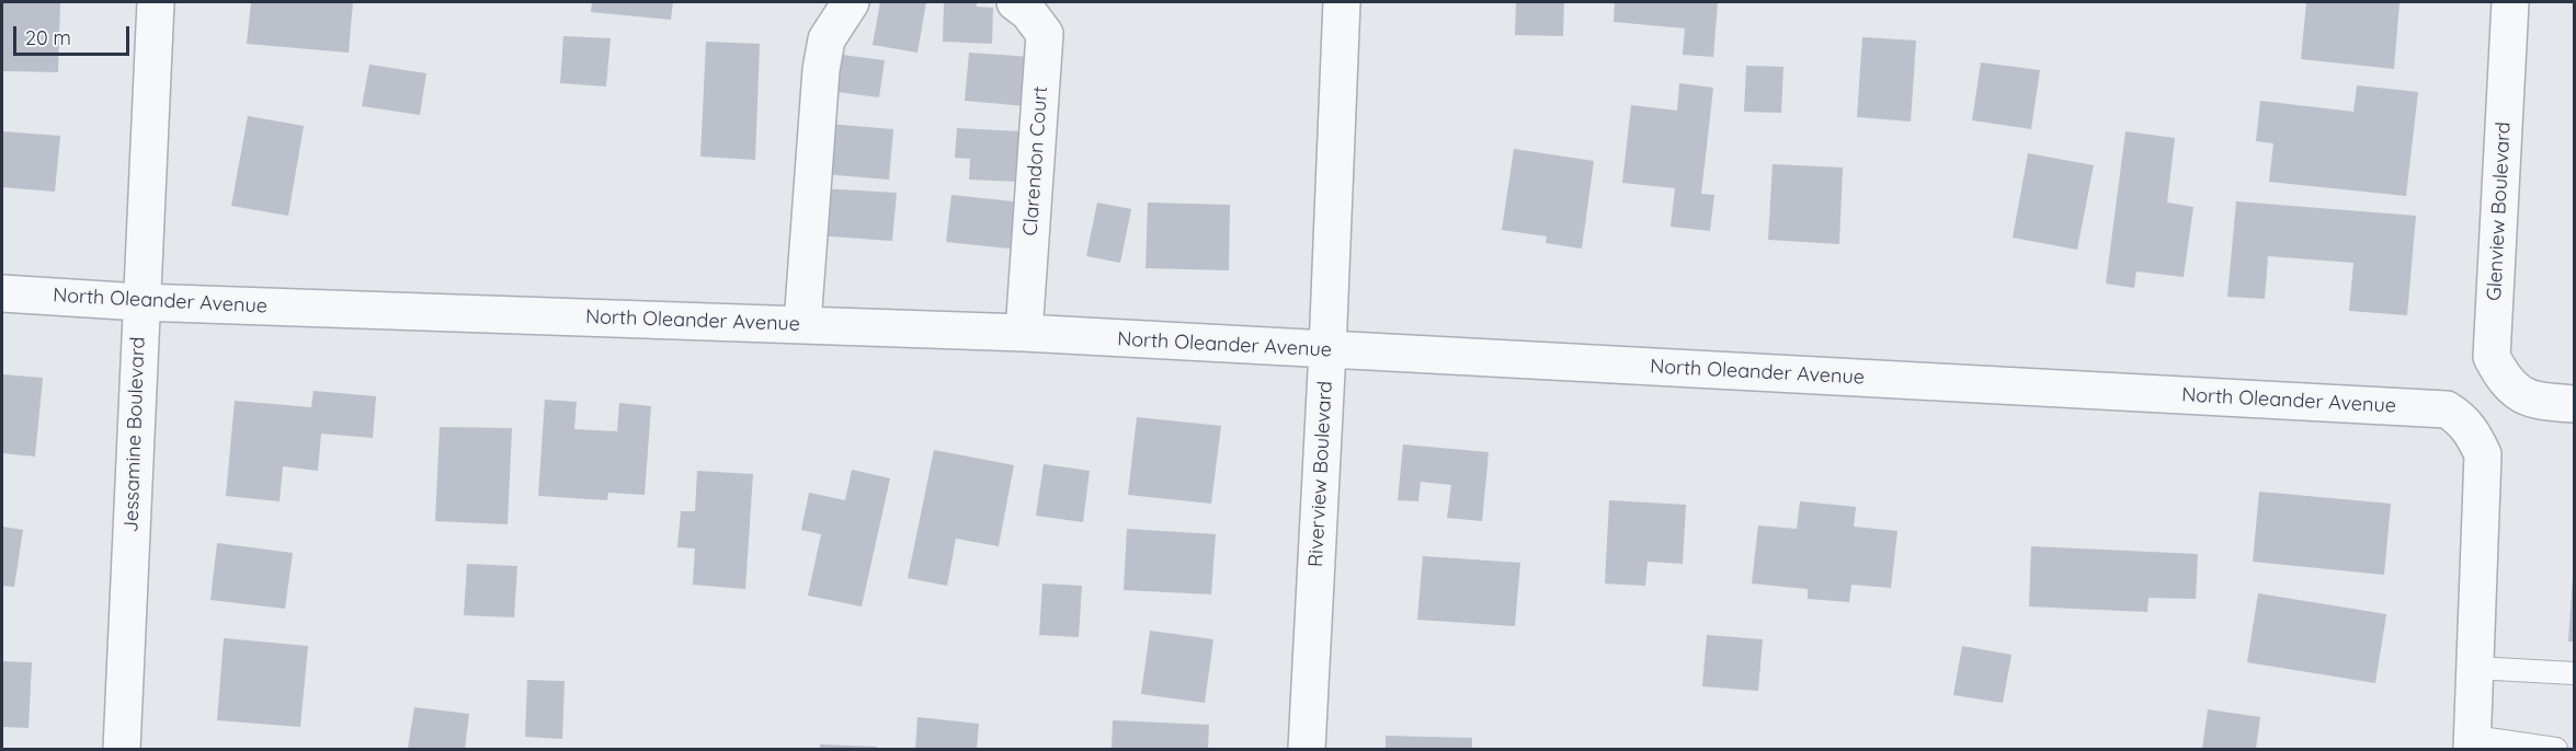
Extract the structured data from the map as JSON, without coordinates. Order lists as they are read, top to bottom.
{
  "streets": {
    "street": [
      "Clarendon Court",
      "Glenview Boulevard",
      "North Oleander Avenue",
      "Jessamine Boulevard",
      "Riverview Boulevard"
    ]
  },
  "crossings": [
    ["Clarendon Court", "North Oleander Avenue"],
    ["North Oleander Avenue", "Jessamine Boulevard"],
    ["North Oleander Avenue", "Riverview Boulevard"]
  ],
  "scale_bar": "20 m"
}
